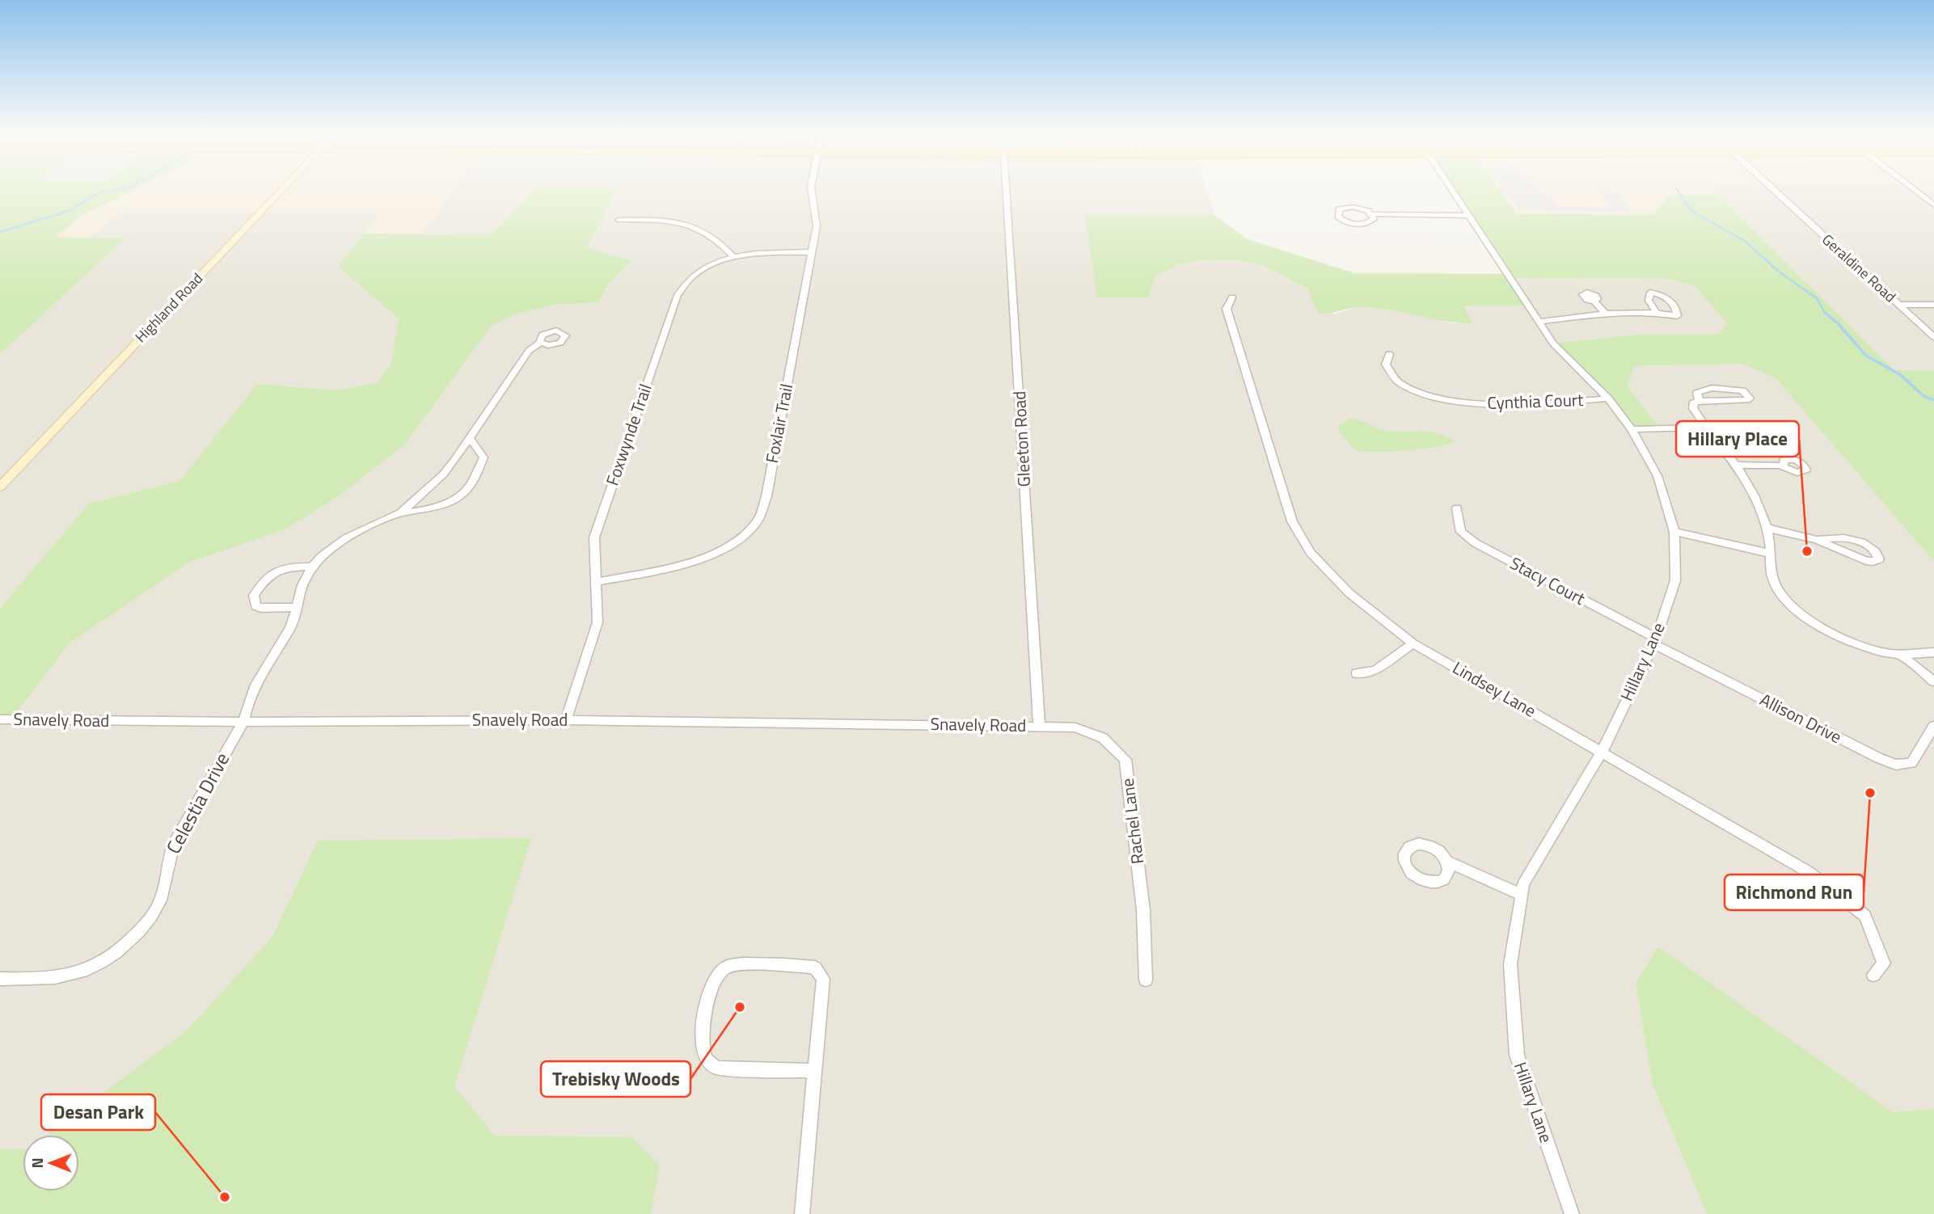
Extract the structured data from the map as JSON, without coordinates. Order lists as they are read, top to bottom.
{
  "streets": {
    "street": [
      "Geraldine Road",
      "Highland Road",
      "Cynthia Court",
      "Foxlair Trail",
      "Foxwynde Trail",
      "Gleeton Road",
      "Stacy Court",
      "Hillary Lane",
      "Lindsey Lane",
      "Allison Drive",
      "Snavely Road",
      "Celestia Drive",
      "Rachel Lane"
    ]
  },
  "crossings": [
    ["Cynthia Court", "Hillary Lane"],
    ["Foxlair Trail", "Foxwynde Trail"],
    ["Foxwynde Trail", "Snavely Road"],
    ["Gleeton Road", "Snavely Road"],
    ["Gleeton Road", "Rachel Lane"],
    ["Stacy Court", "Hillary Lane"],
    ["Stacy Court", "Allison Drive"],
    ["Hillary Lane", "Lindsey Lane"],
    ["Hillary Lane", "Allison Drive"],
    ["Snavely Road", "Celestia Drive"],
    ["Snavely Road", "Rachel Lane"]
  ],
  "places": [
    "Hillary Place",
    "Richmond Run",
    "Trebisky Woods",
    "Desan Park"
  ],
  "north": "left"
}
